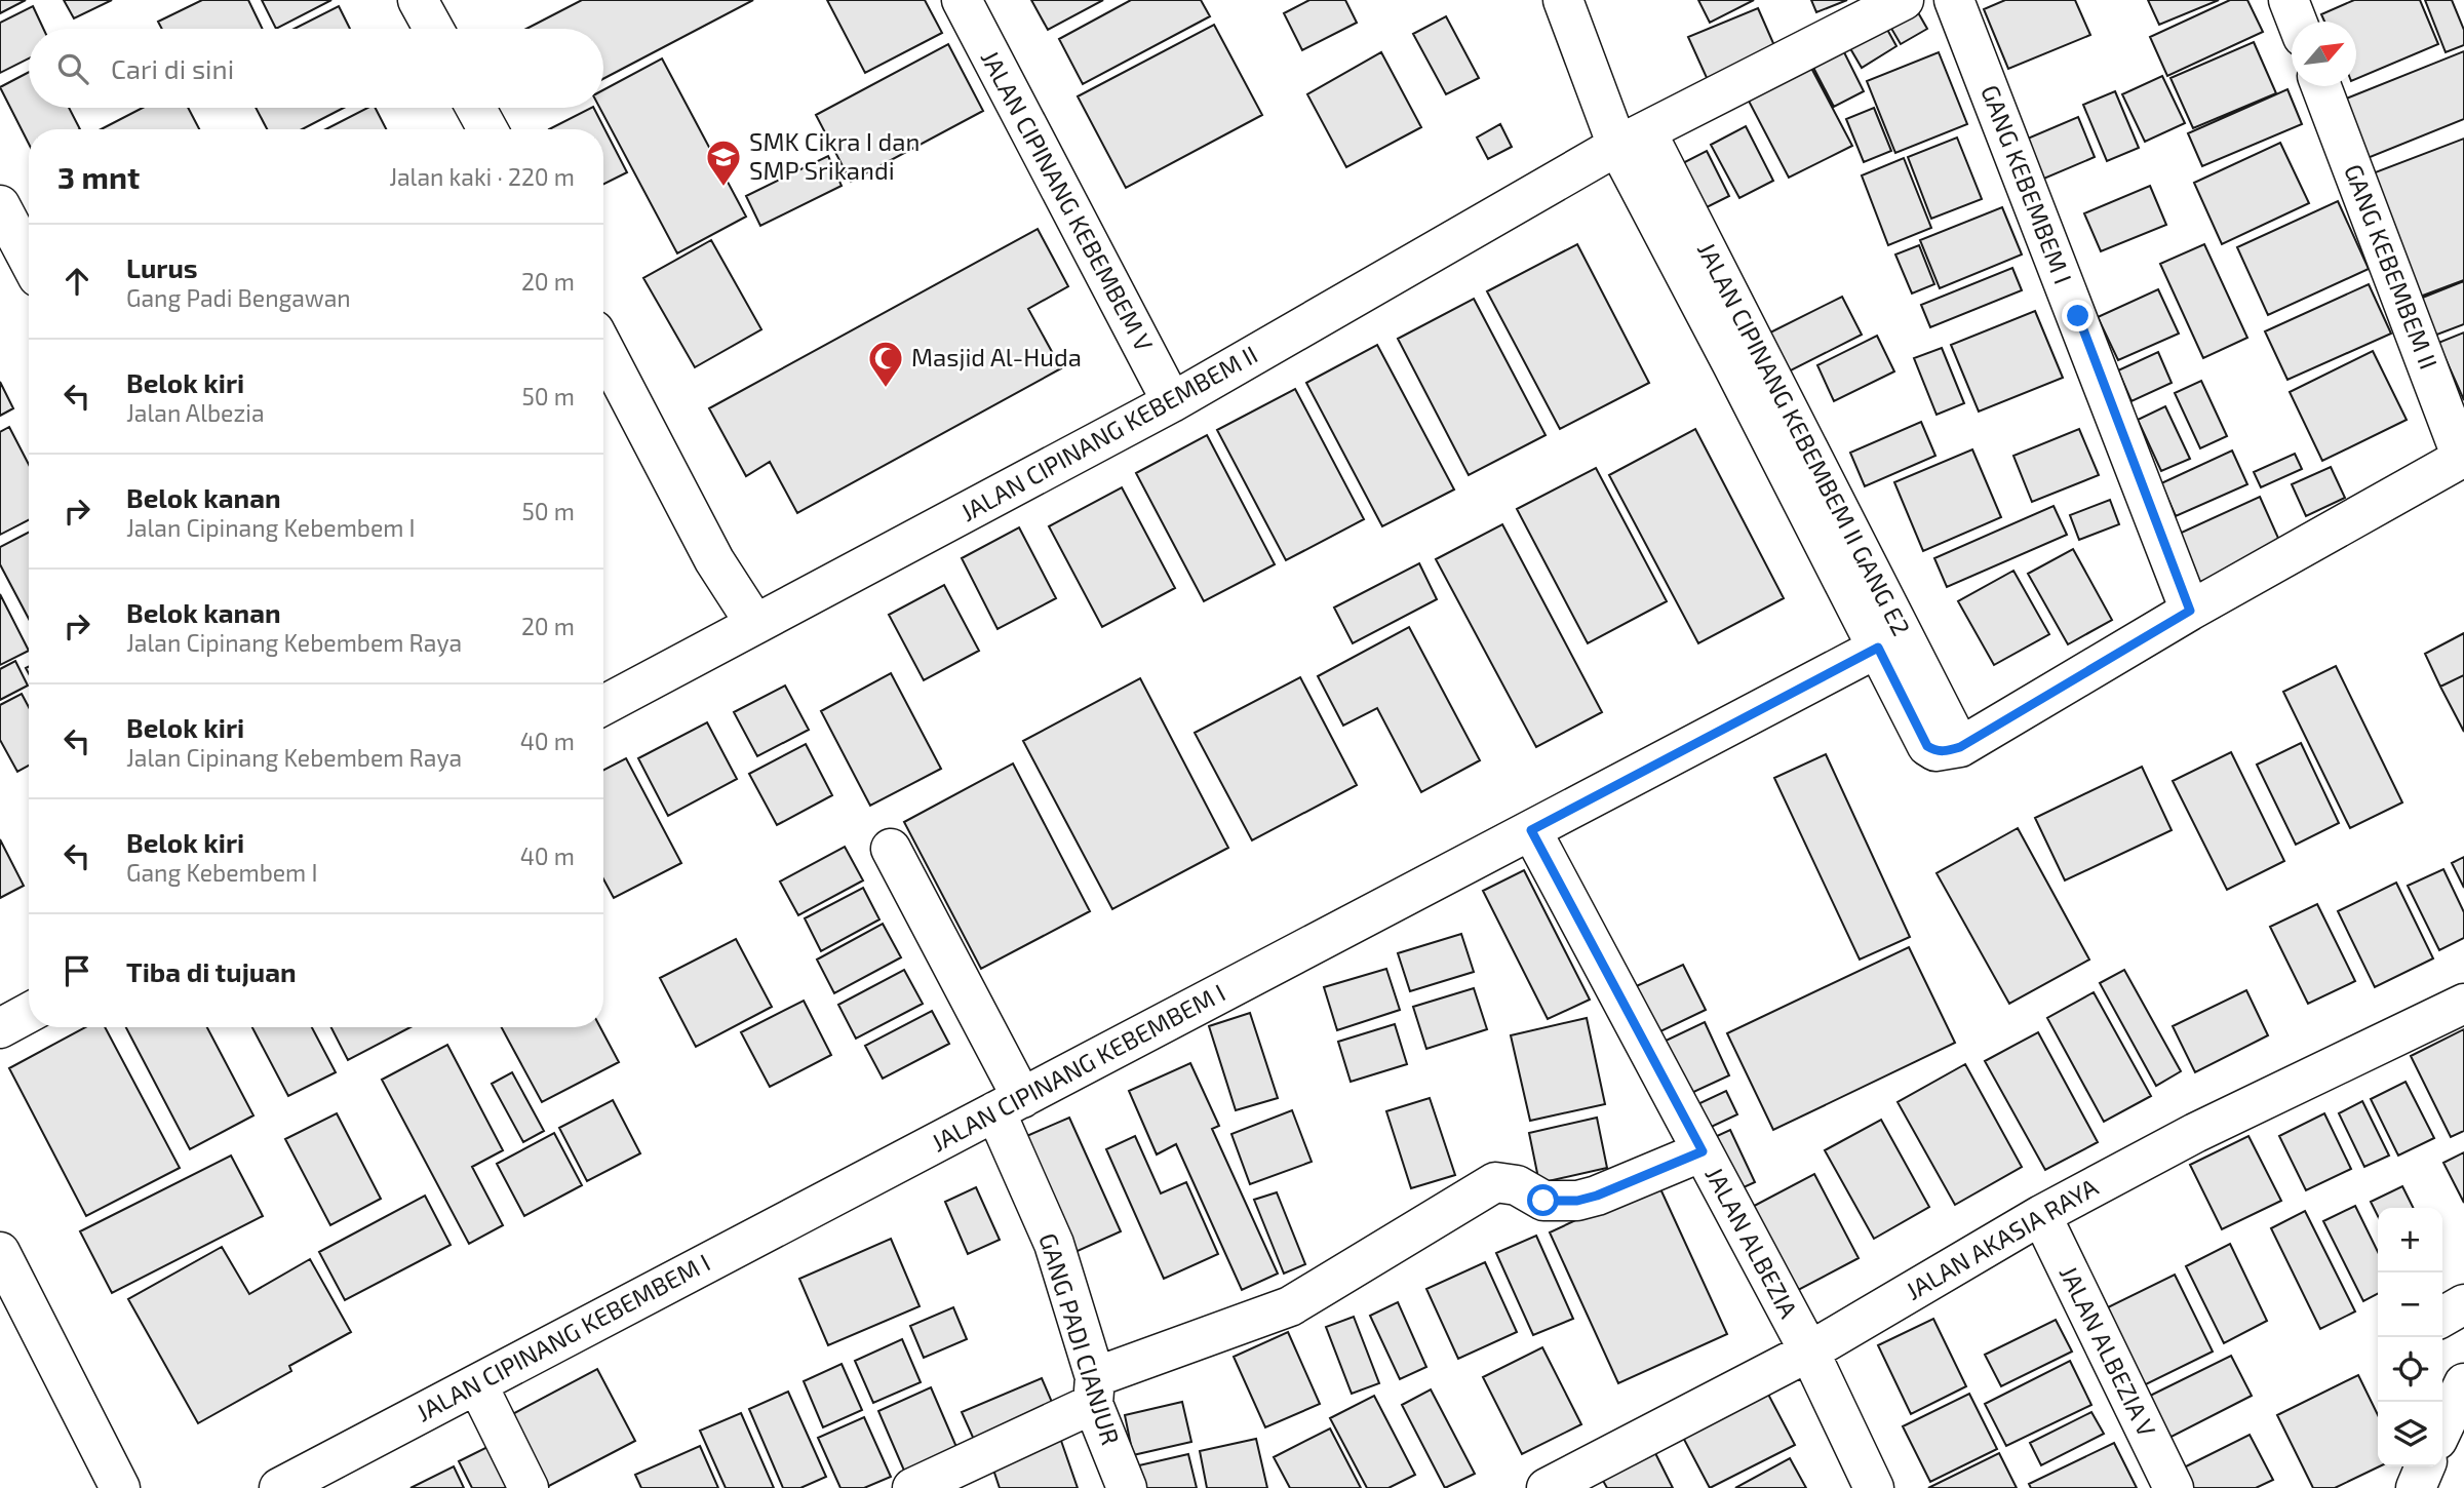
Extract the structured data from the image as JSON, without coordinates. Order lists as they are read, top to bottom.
{
  "streets": {
    "street": [
      "GANG KEBEMBEM I",
      "JALAN CIPINANG KEBEMBEM V",
      "GANG KEBEMBEM II",
      "JALAN CIPINANG KEBEMBEM II",
      "JALAN CIPINANG KEBEMBEM II GANG E2",
      "JALAN CIPINANG KEBEMBEM I",
      "JALAN AKASIA RAYA",
      "JALAN ALBEZIA",
      "GANG PADI CIANJUR",
      "JALAN ALBEZIA V"
    ]
  },
  "crossings": [
    ["JALAN CIPINANG KEBEMBEM V", "JALAN CIPINANG KEBEMBEM II"],
    ["JALAN CIPINANG KEBEMBEM II", "JALAN CIPINANG KEBEMBEM II GANG E2"],
    ["JALAN CIPINANG KEBEMBEM I", "JALAN ALBEZIA"],
    ["JALAN CIPINANG KEBEMBEM I", "GANG PADI CIANJUR"],
    ["JALAN AKASIA RAYA", "JALAN ALBEZIA"],
    ["JALAN AKASIA RAYA", "JALAN ALBEZIA V"]
  ],
  "places": {
    "school or university": ["SMK Cikra I dan SMP Srikandi"],
    "mosque": ["Masjid Al-Huda"]
  },
  "north": "top right",
  "page": {
    "search": "Cari di sini",
    "heading": ["3 mnt", "Jalan kaki · 220 m"],
    "list": [
      ["Lurus", "Gang Padi Bengawan", "20 m"],
      ["Belok kiri", "Jalan Albezia", "50 m"],
      ["Belok kanan", "Jalan Cipinang Kebembem I", "50 m"],
      ["Belok kanan", "Jalan Cipinang Kebembem Raya", "20 m"],
      ["Belok kiri", "Jalan Cipinang Kebembem Raya", "40 m"],
      ["Belok kiri", "Gang Kebembem I", "40 m"],
      "Tiba di tujuan"
    ],
    "map_buttons": ["+", "−"]
  }
}
